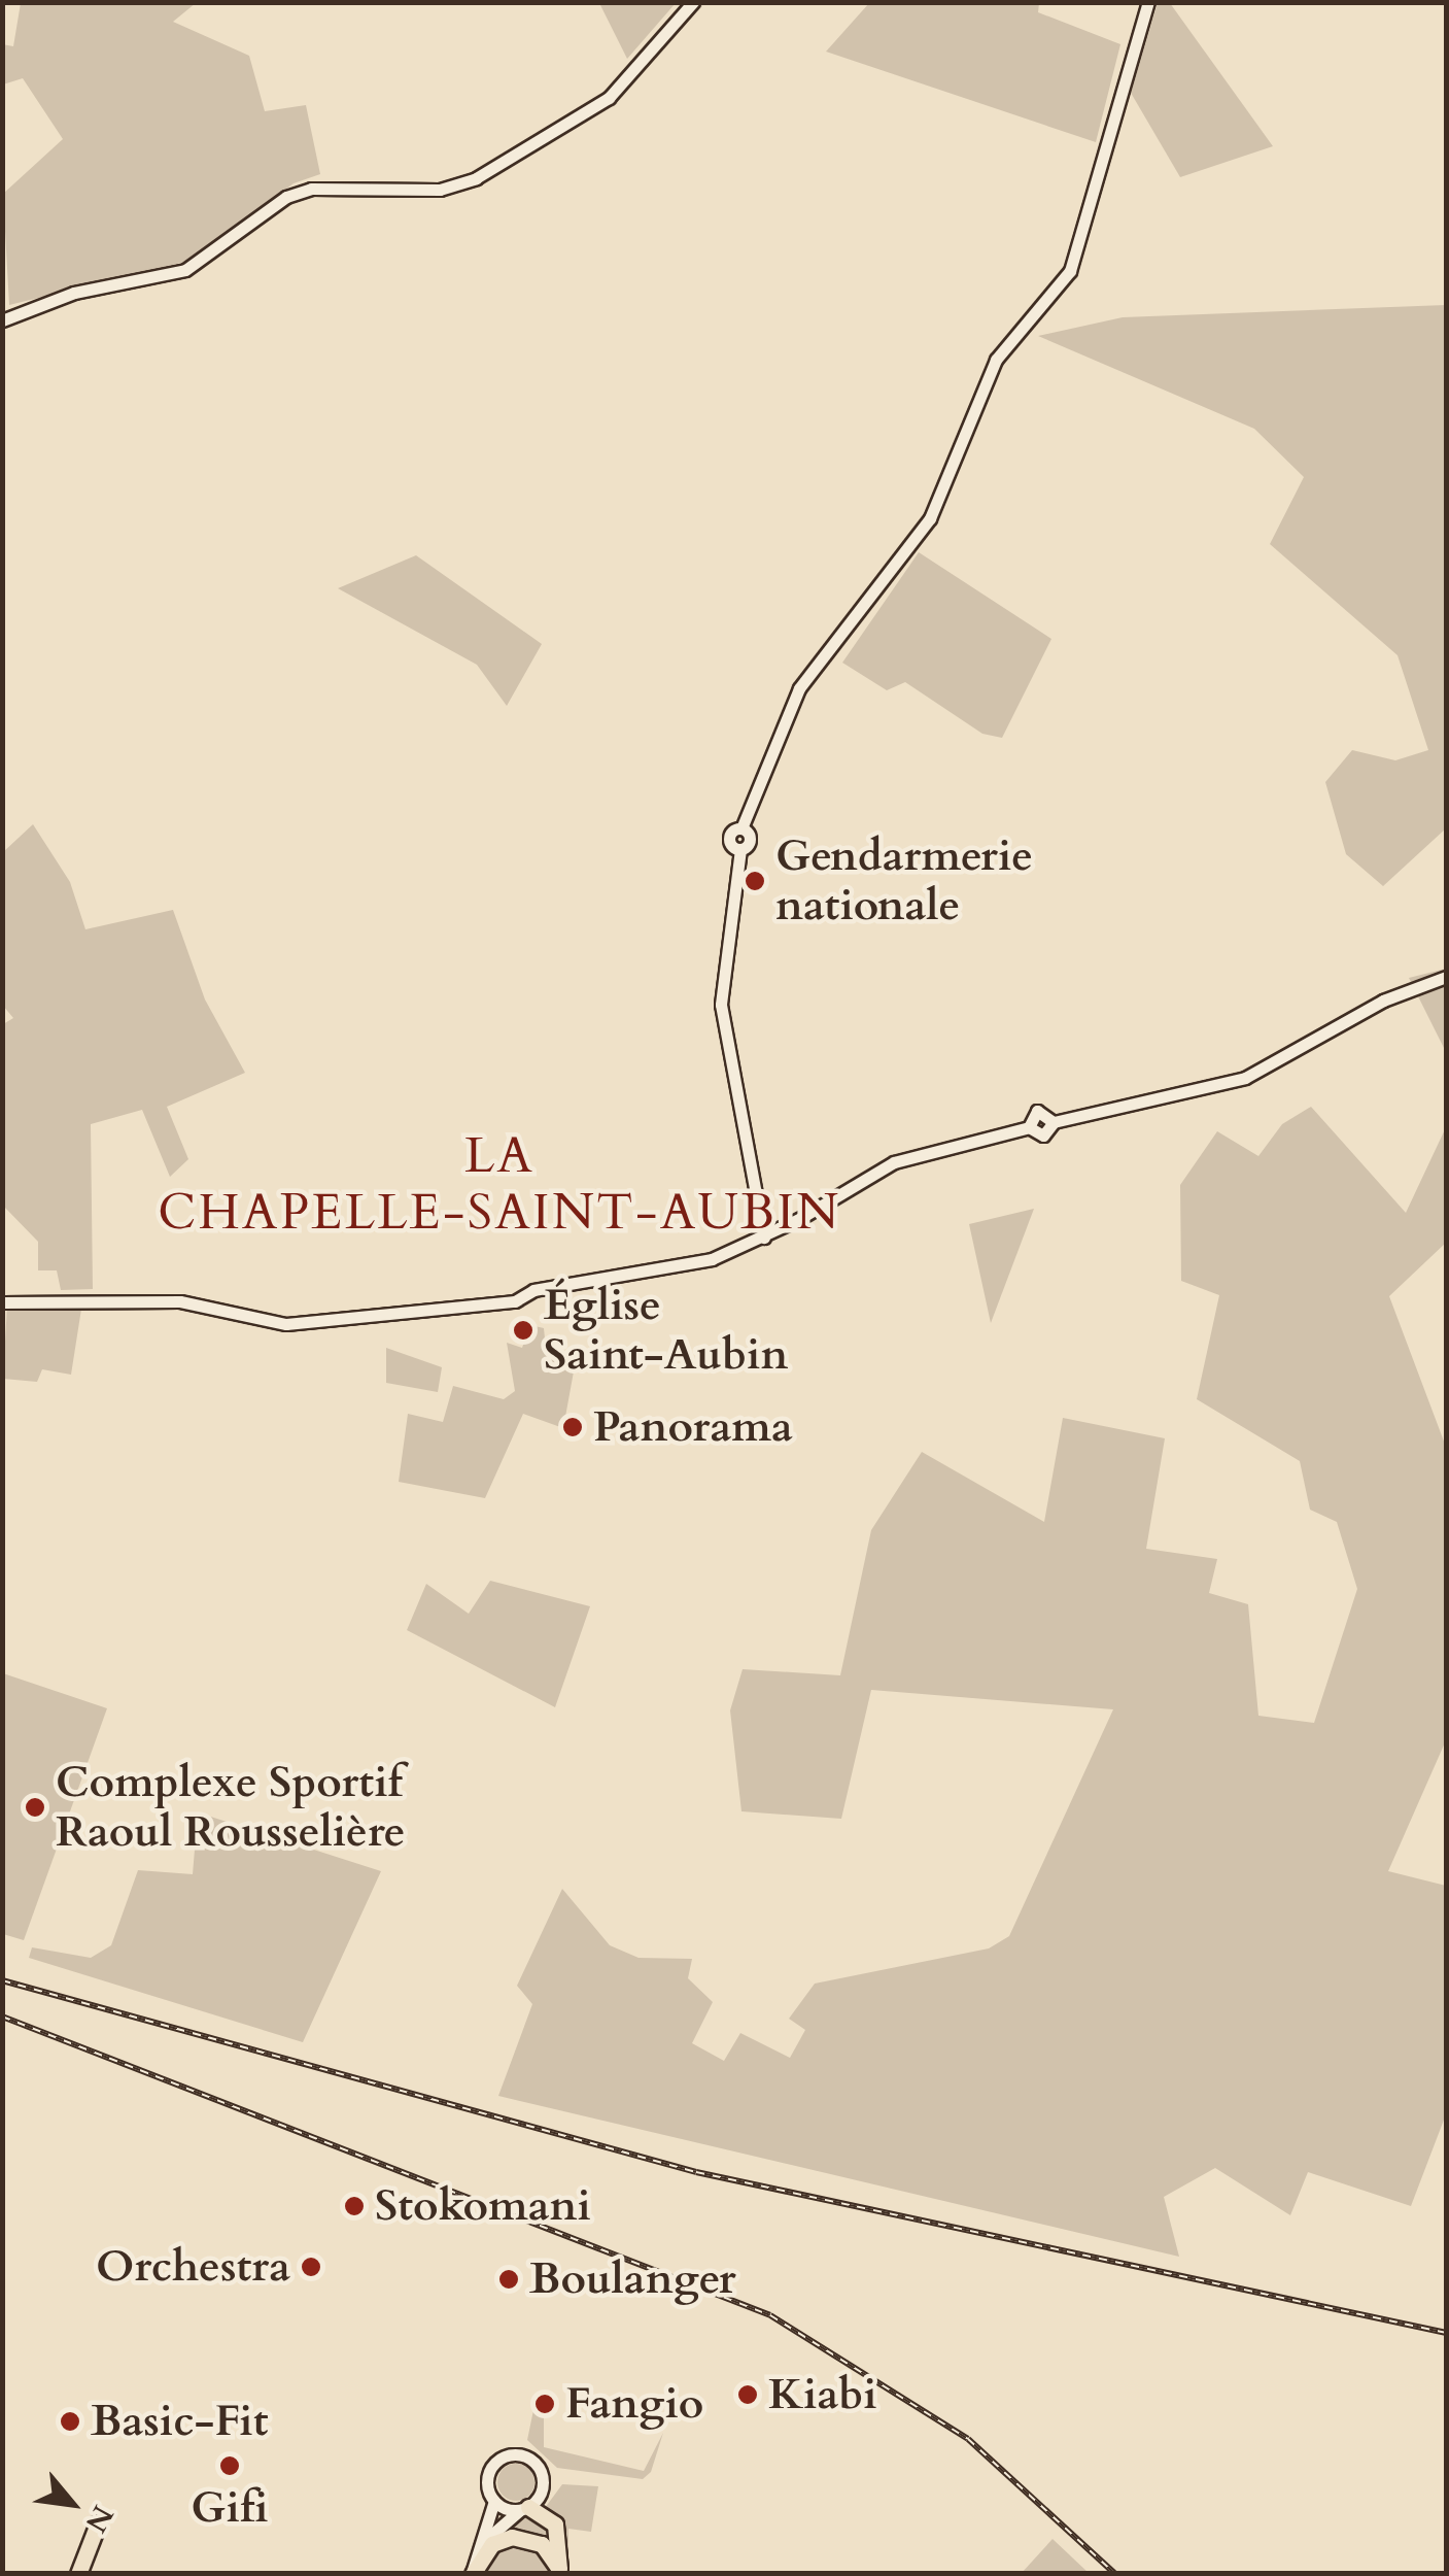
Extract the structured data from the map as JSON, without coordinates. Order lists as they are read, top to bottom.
{
  "districts": ["LA CHAPELLE-SAINT-AUBIN"],
  "places": [
    "Gendarmerie nationale",
    "Église Saint-Aubin",
    "Panorama",
    "Complexe Sportif Raoul Rousselière",
    "Stokomani",
    "Orchestra",
    "Boulanger",
    "Kiabi",
    "Fangio",
    "Basic-Fit",
    "Gifi"
  ],
  "north": "bottom right"
}
